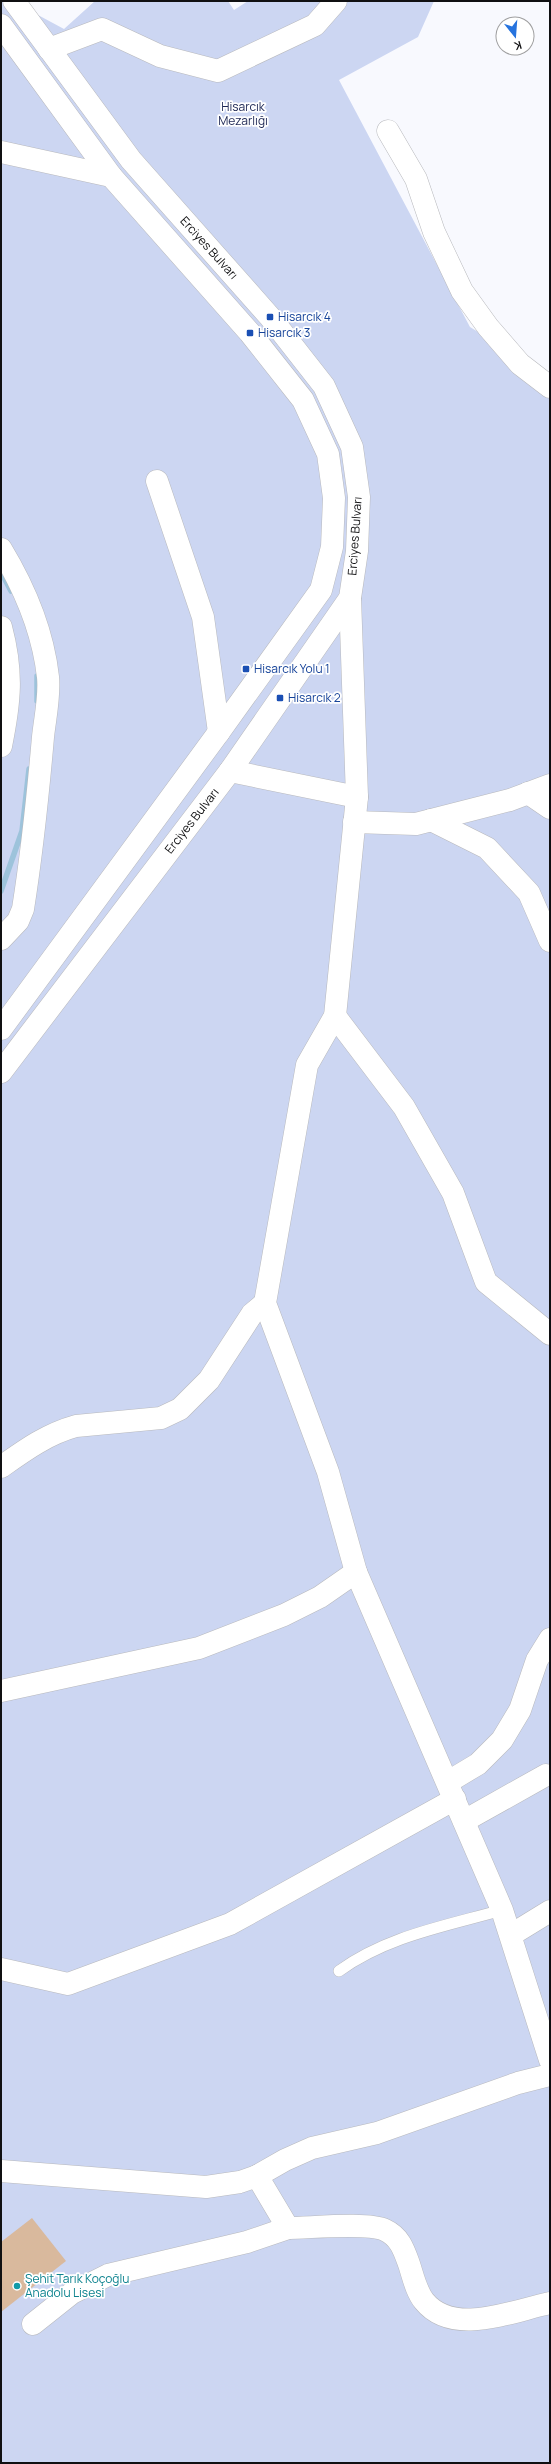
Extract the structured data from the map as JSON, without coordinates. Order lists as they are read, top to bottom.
{
  "streets": {
    "main road": ["Erciyes Bulvarı"]
  },
  "parks": ["Hisarcık Mezarlığı"],
  "places": {
    "transit": [
      "Hisarcık 4",
      "Hisarcık 3",
      "Hisarcık Yolu 1",
      "Hisarcık 2"
    ],
    "other": ["Şehit Tarık Koçoğlu Anadolu Lisesi"]
  },
  "north": "bottom"
}
